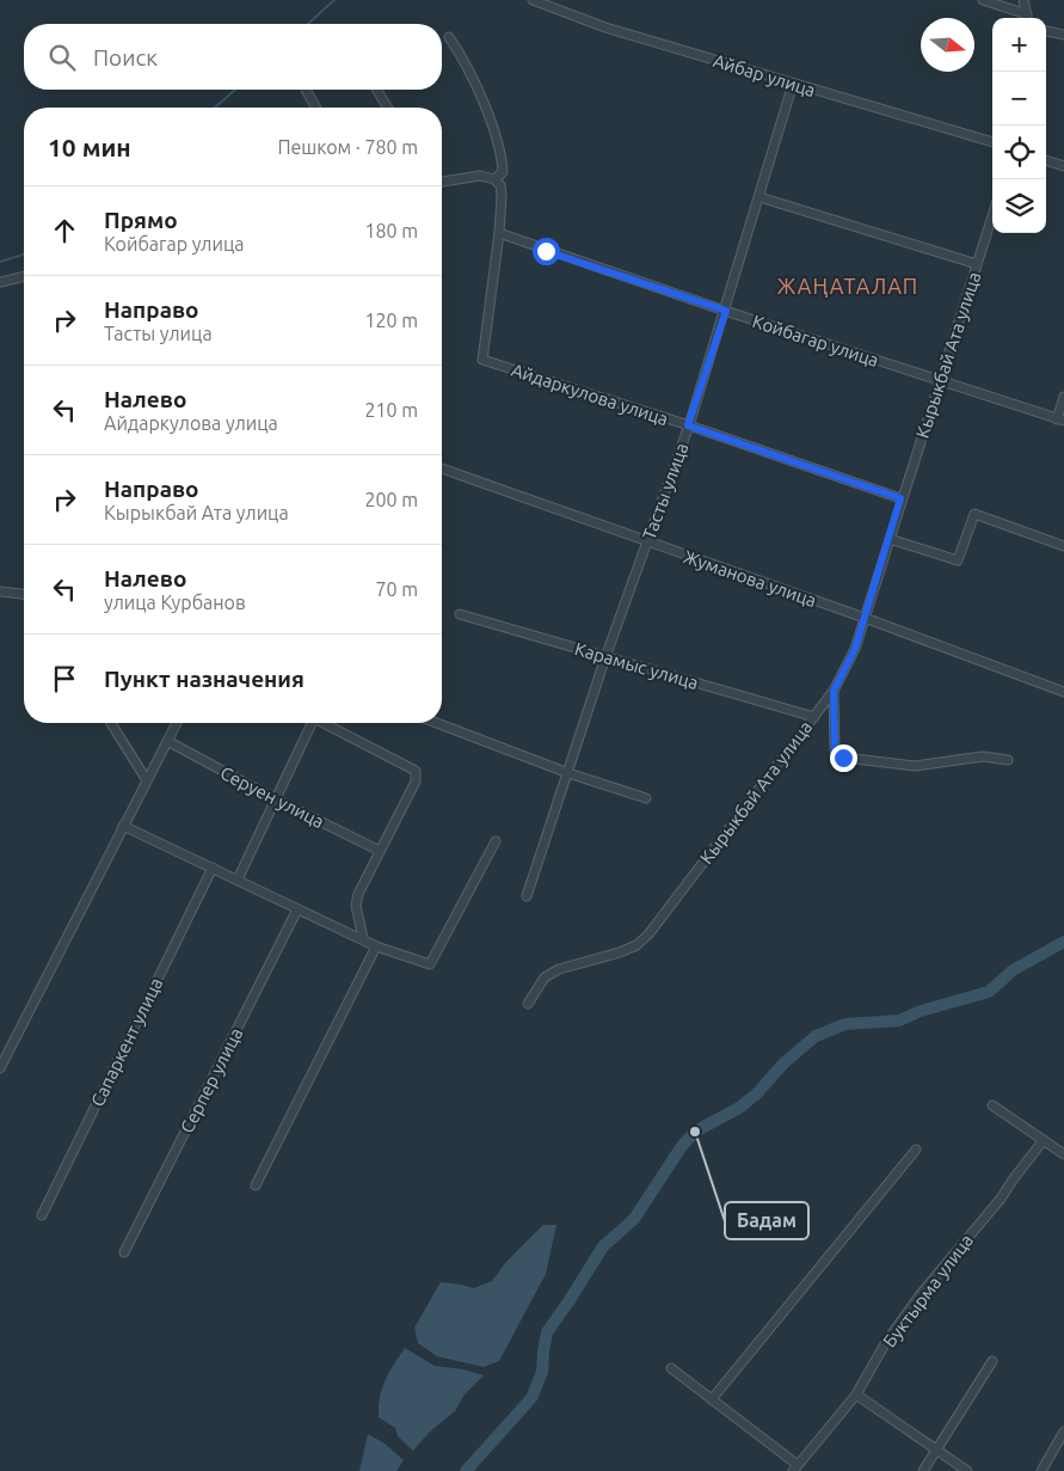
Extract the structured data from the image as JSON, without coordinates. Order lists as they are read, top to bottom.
{
  "streets": {
    "street": [
      "Айбар улица",
      "Койбагар улица",
      "Кырыкбай Ата улица",
      "Айдаркулова улица",
      "Тасты улица",
      "Жуманова улица",
      "Карамыс улица",
      "Серуен улица",
      "Сапаркент улица",
      "Серпер улица",
      "Буктырма улица"
    ]
  },
  "crossings": [
    ["Айбар улица", "Тасты улица"],
    ["Койбагар улица", "Кырыкбай Ата улица"],
    ["Койбагар улица", "Айдаркулова улица"],
    ["Койбагар улица", "Тасты улица"],
    ["Кырыкбай Ата улица", "Айдаркулова улица"],
    ["Кырыкбай Ата улица", "Жуманова улица"],
    ["Кырыкбай Ата улица", "Карамыс улица"],
    ["Айдаркулова улица", "Тасты улица"],
    ["Тасты улица", "Жуманова улица"],
    ["Тасты улица", "Карамыс улица"]
  ],
  "districts": ["ЖАҢАТАЛАП"],
  "places": ["Бадам"],
  "north": "right",
  "page": {
    "map_buttons": ["+", "−"],
    "search": "Поиск",
    "heading": ["10 мин", "Пешком · 780 m"],
    "list": [
      ["Прямо", "Койбагар улица", "180 m"],
      ["Направо", "Тасты улица", "120 m"],
      ["Налево", "Айдаркулова улица", "210 m"],
      ["Направо", "Кырыкбай Ата улица", "200 m"],
      ["Налево", "улица Курбанов", "70 m"],
      "Пункт назначения"
    ]
  }
}
